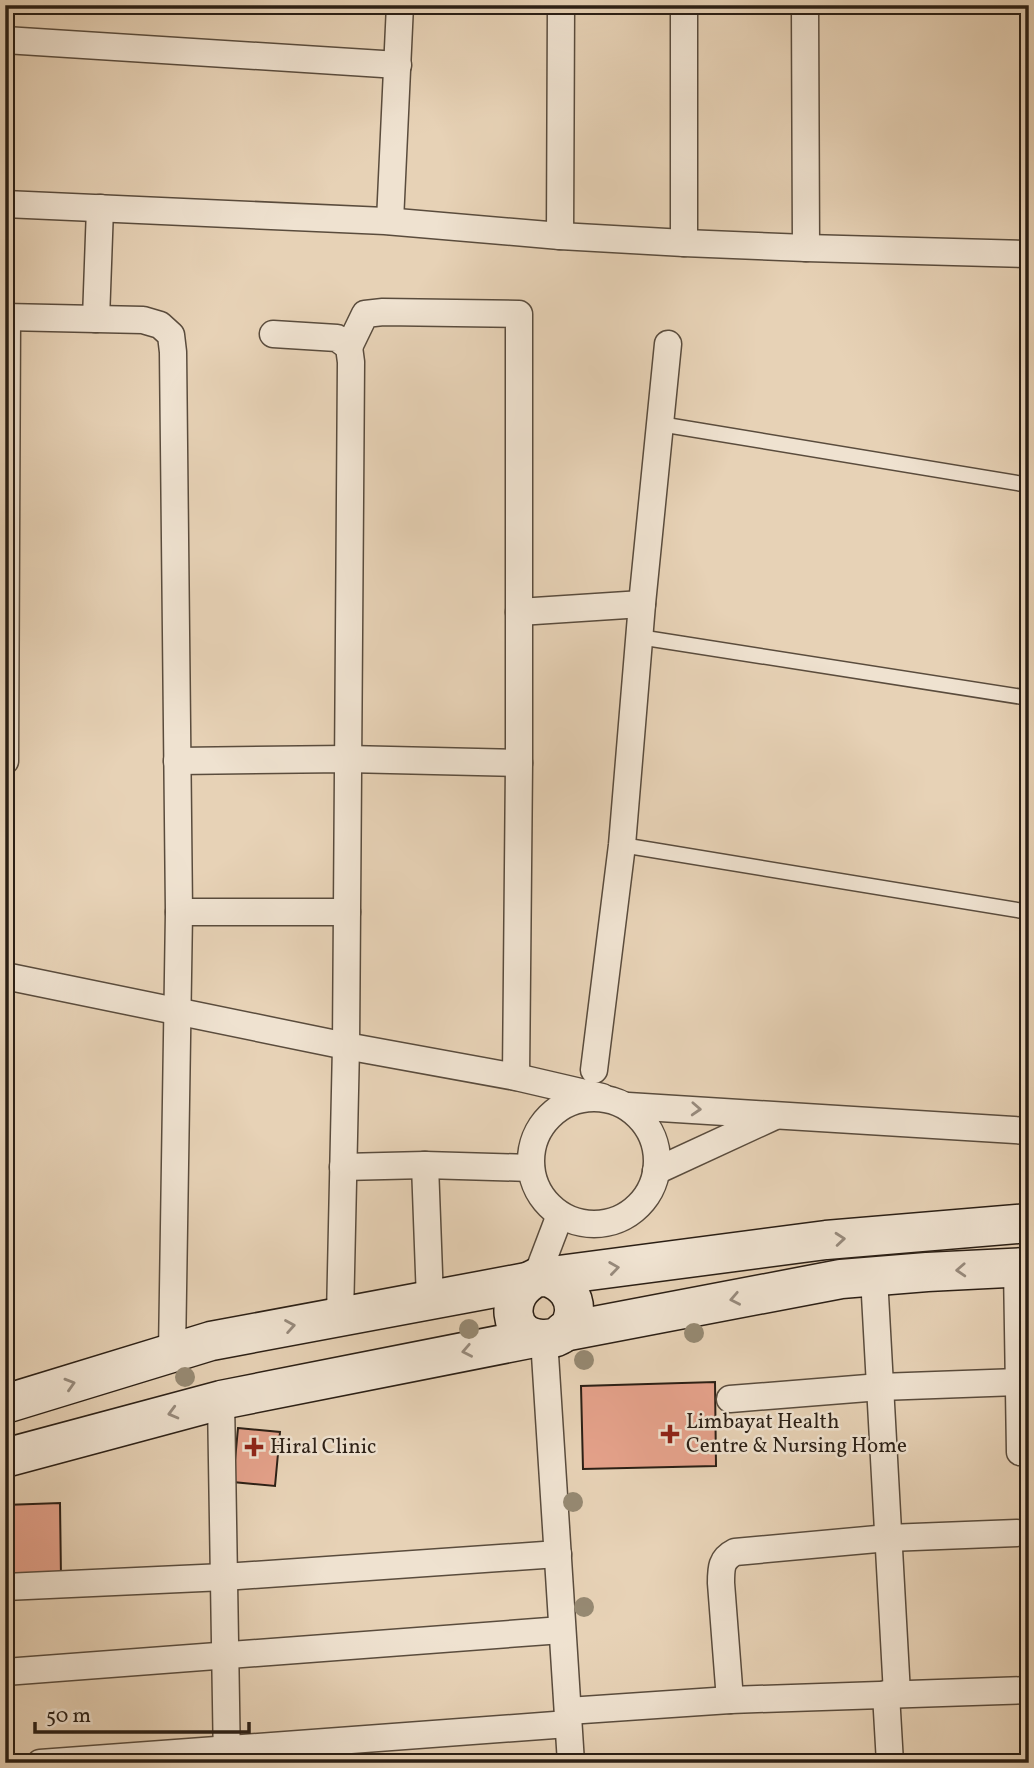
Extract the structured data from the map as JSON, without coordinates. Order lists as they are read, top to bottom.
{
  "places": {
    "health": ["Limbayat Health Centre & Nursing Home", "Hiral Clinic"]
  },
  "scale_bar": "50 m"
}
